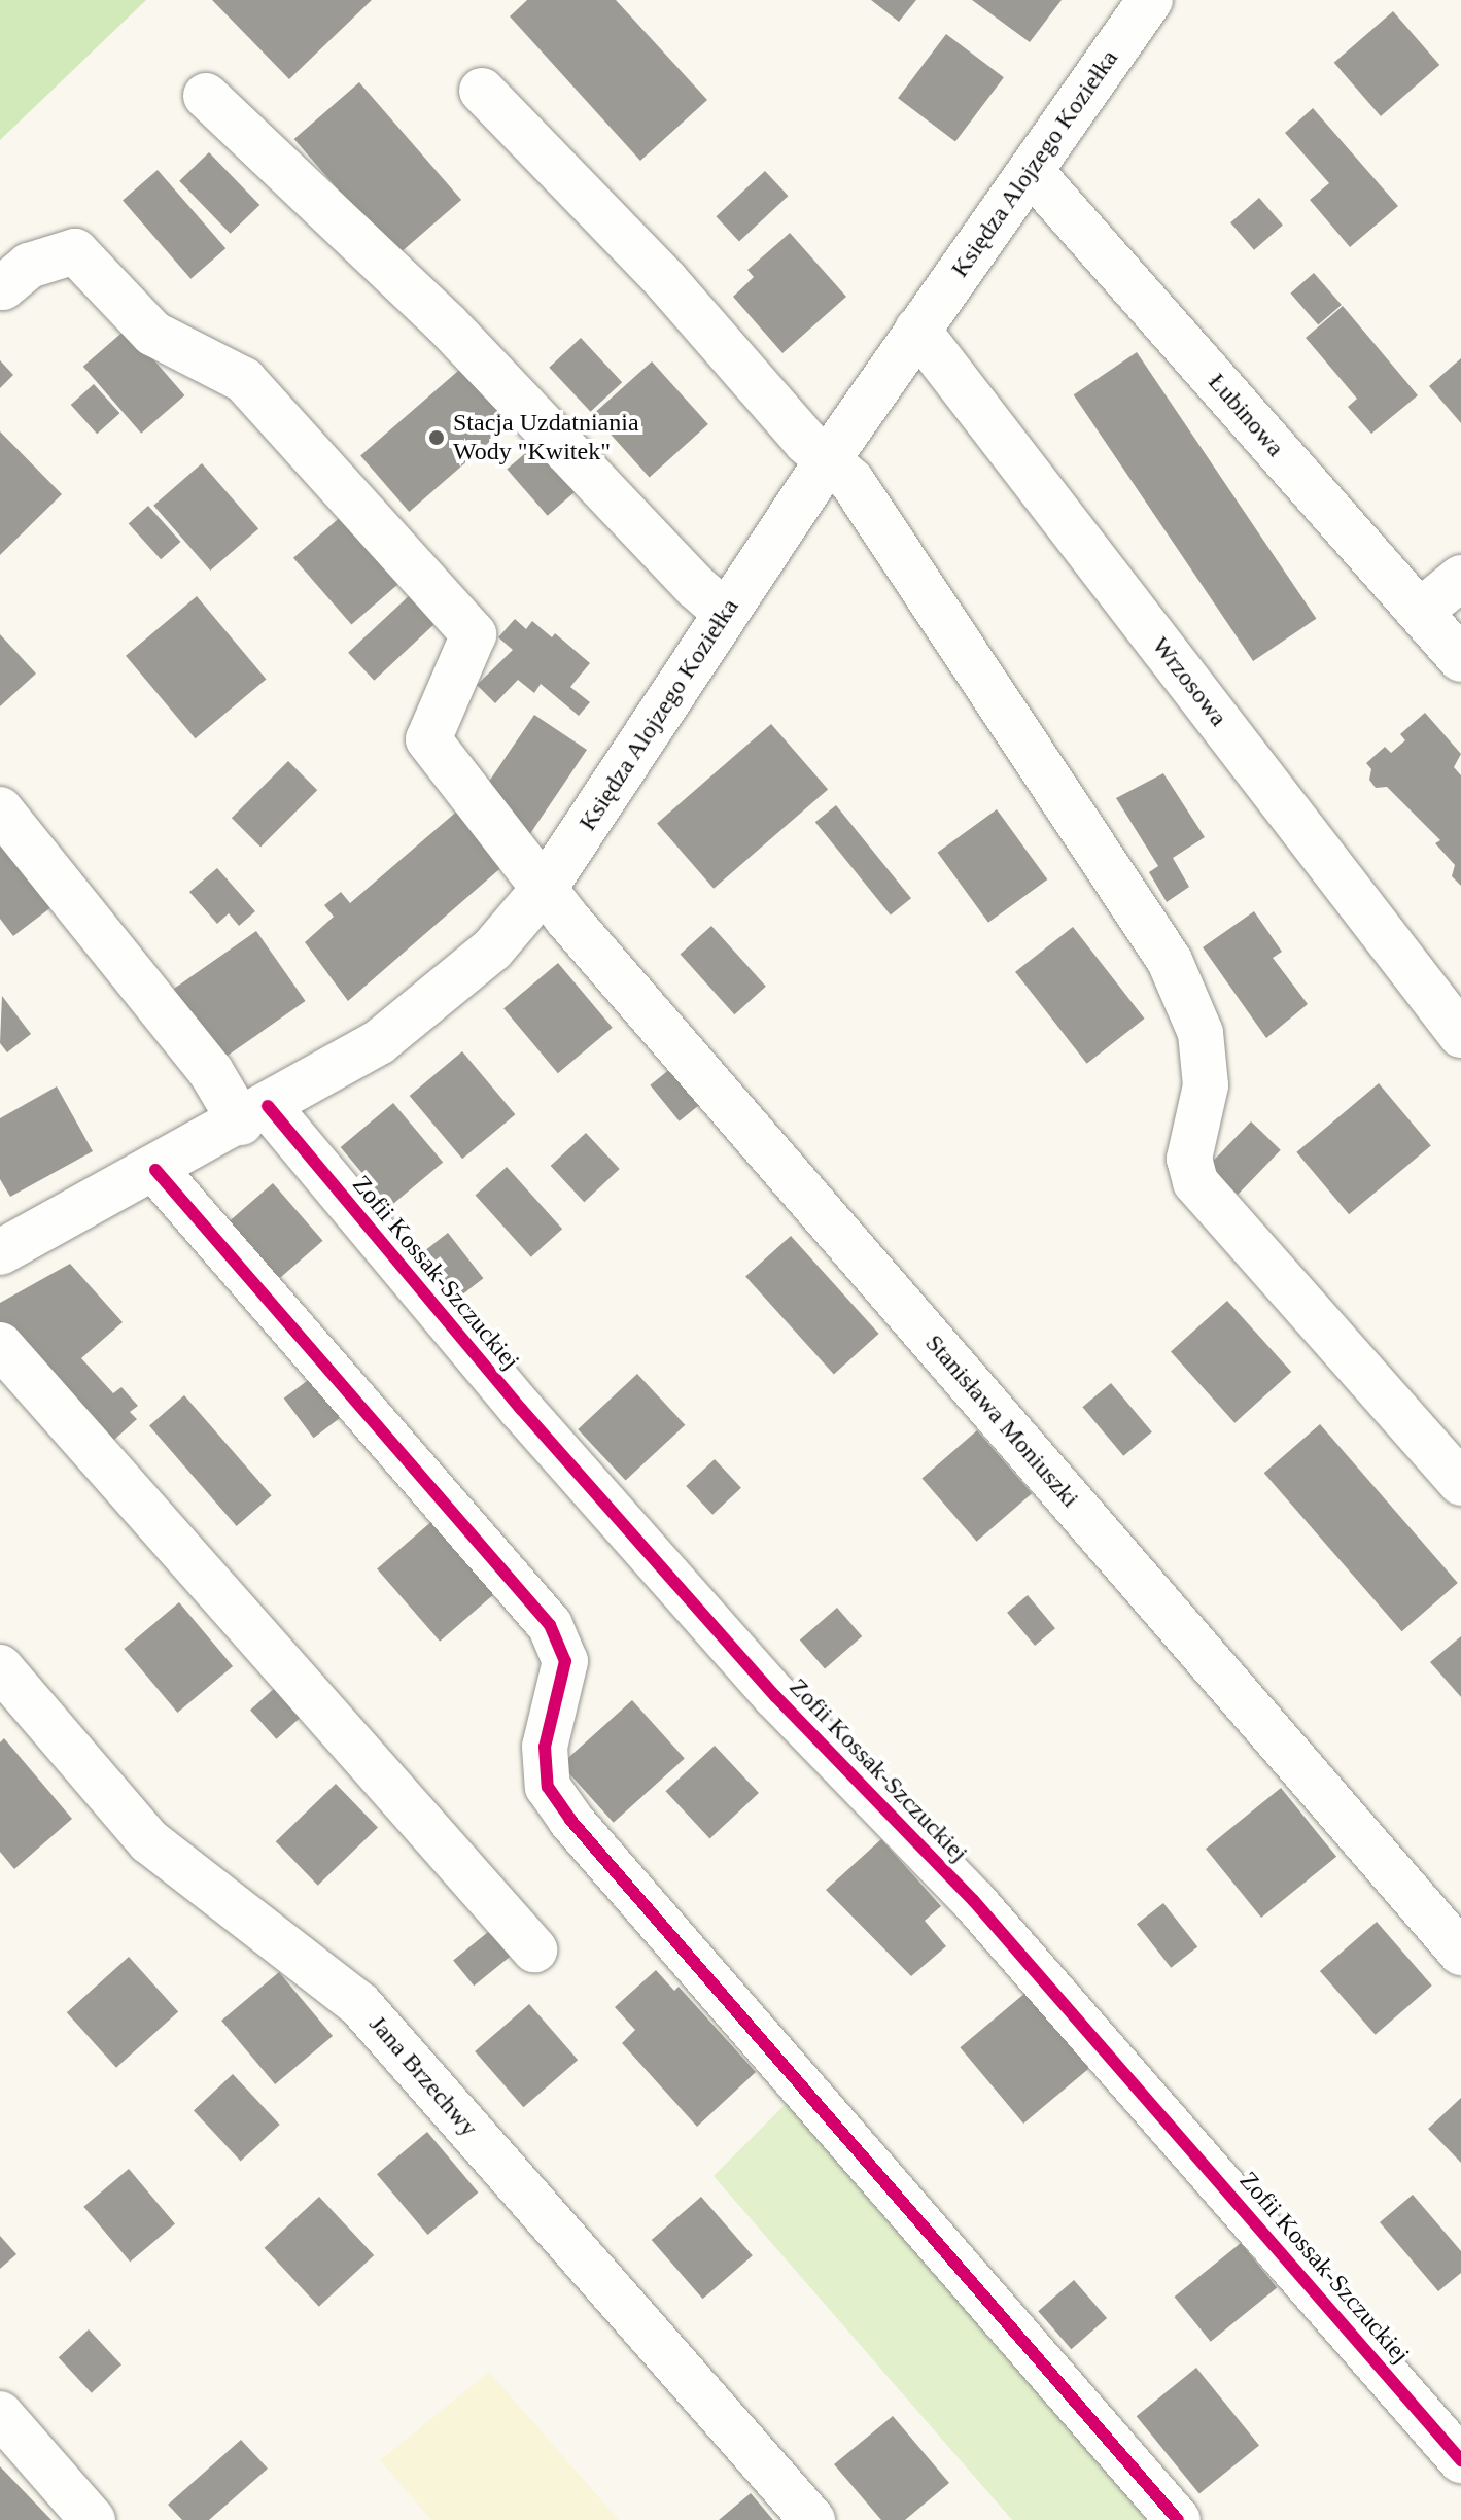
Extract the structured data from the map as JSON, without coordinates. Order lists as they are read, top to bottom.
{
  "streets": {
    "street": [
      "Księdza Alojzego Koziełka",
      "Łubinowa",
      "Wrzosowa",
      "Zofii Kossak-Szczuckiej",
      "Stanisława Moniuszki",
      "Jana Brzechwy"
    ]
  },
  "crossings": [
    ["Księdza Alojzego Koziełka", "Łubinowa"],
    ["Księdza Alojzego Koziełka", "Wrzosowa"],
    ["Księdza Alojzego Koziełka", "Zofii Kossak-Szczuckiej"],
    ["Księdza Alojzego Koziełka", "Stanisława Moniuszki"]
  ],
  "places": ["Stacja Uzdatniania Wody \"Kwitek\""]
}
